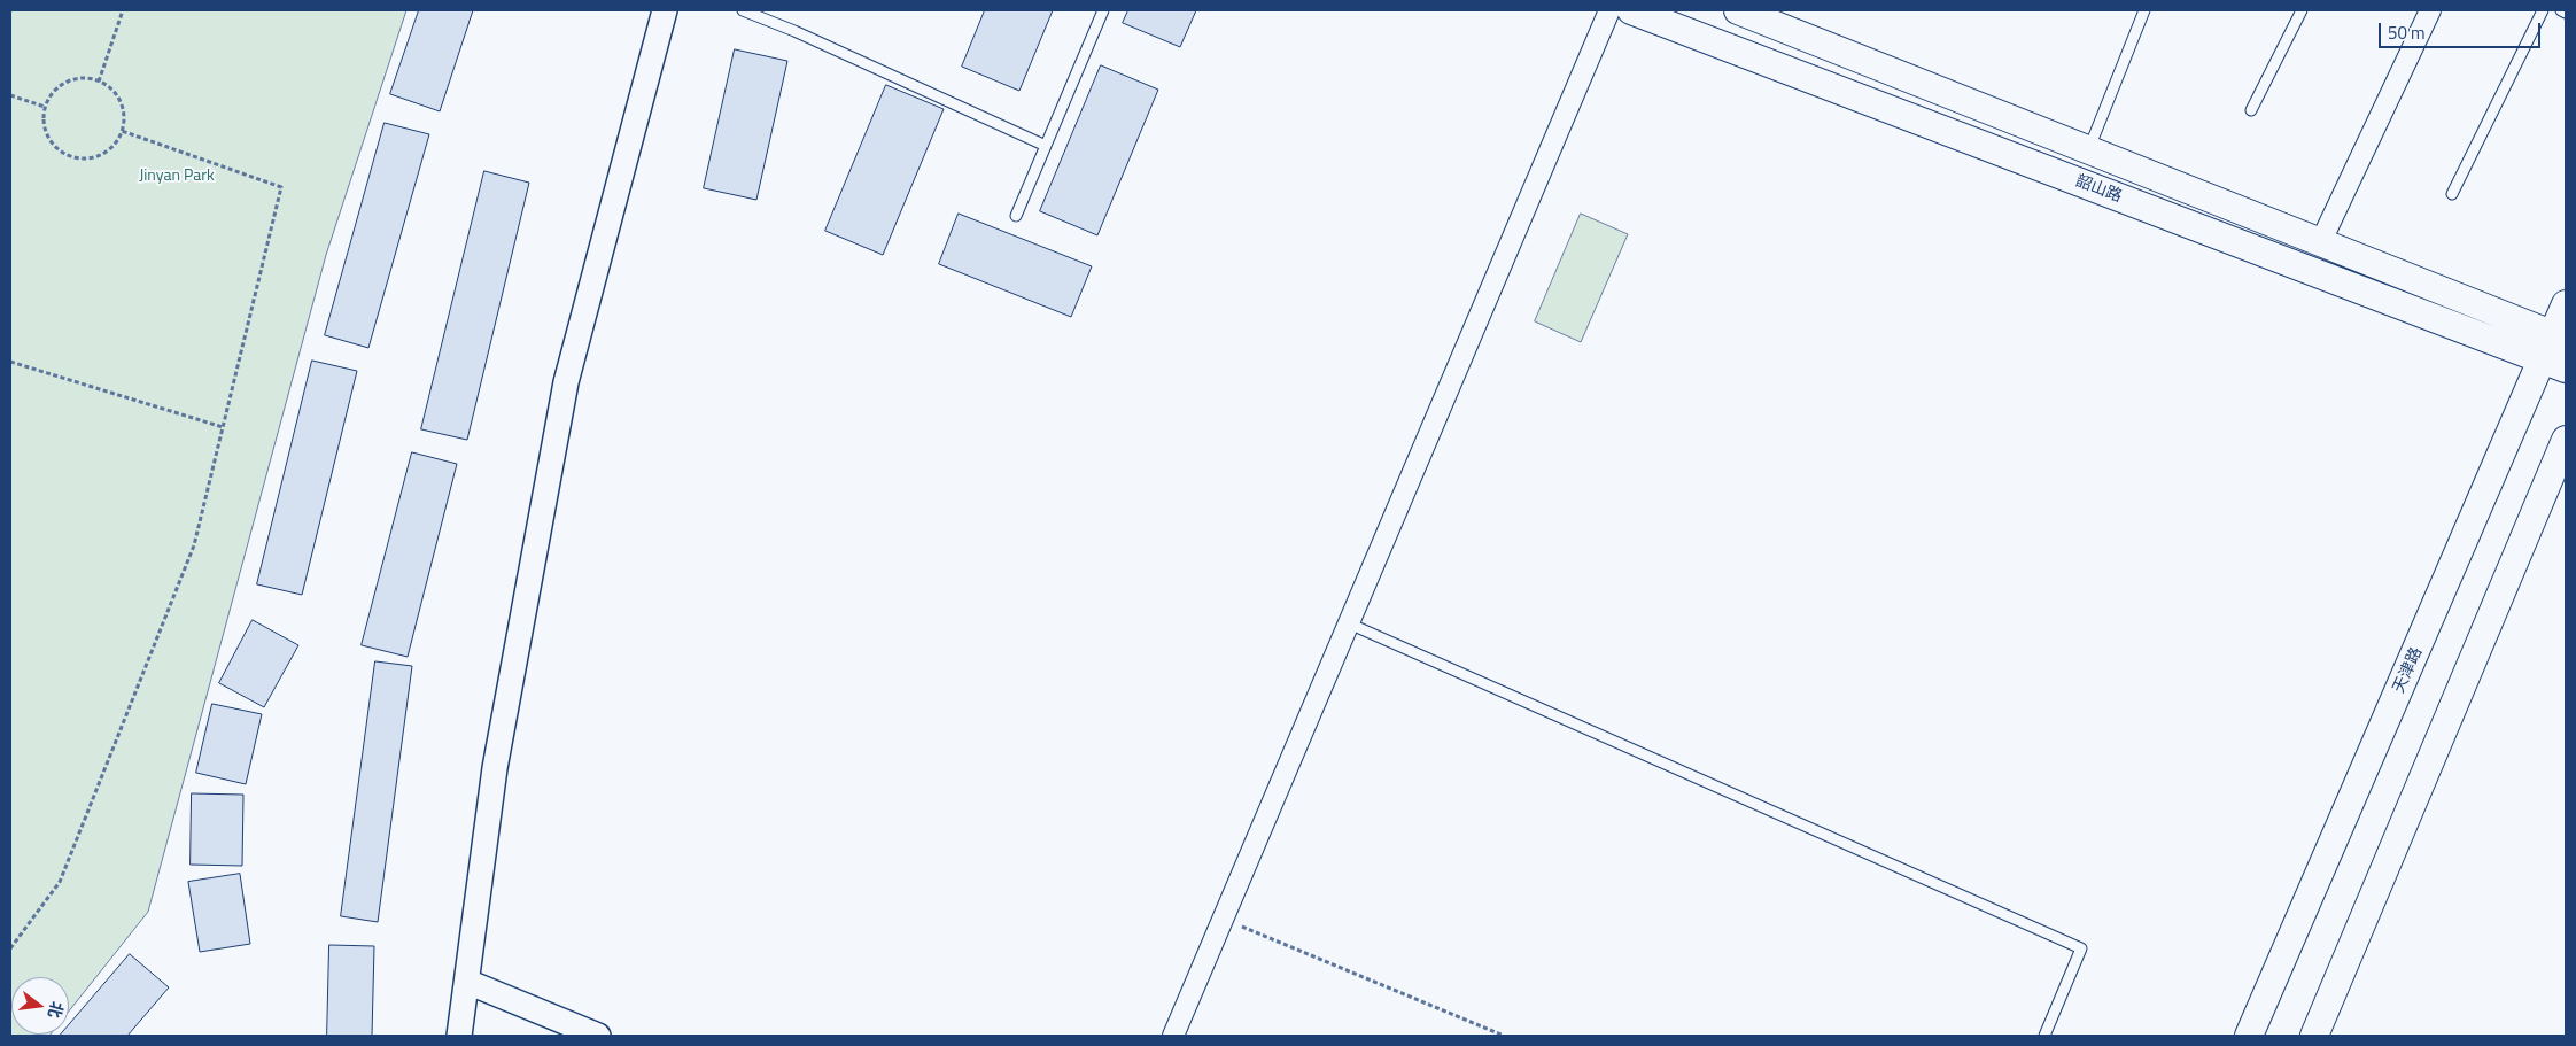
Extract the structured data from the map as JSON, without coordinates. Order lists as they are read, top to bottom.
{
  "streets": {
    "main road": ["韶山路", "天津路"]
  },
  "crossings": [
    ["韶山路", "天津路"]
  ],
  "parks": ["Jinyan Park"],
  "scale_bar": "50 m",
  "north": "right"
}
